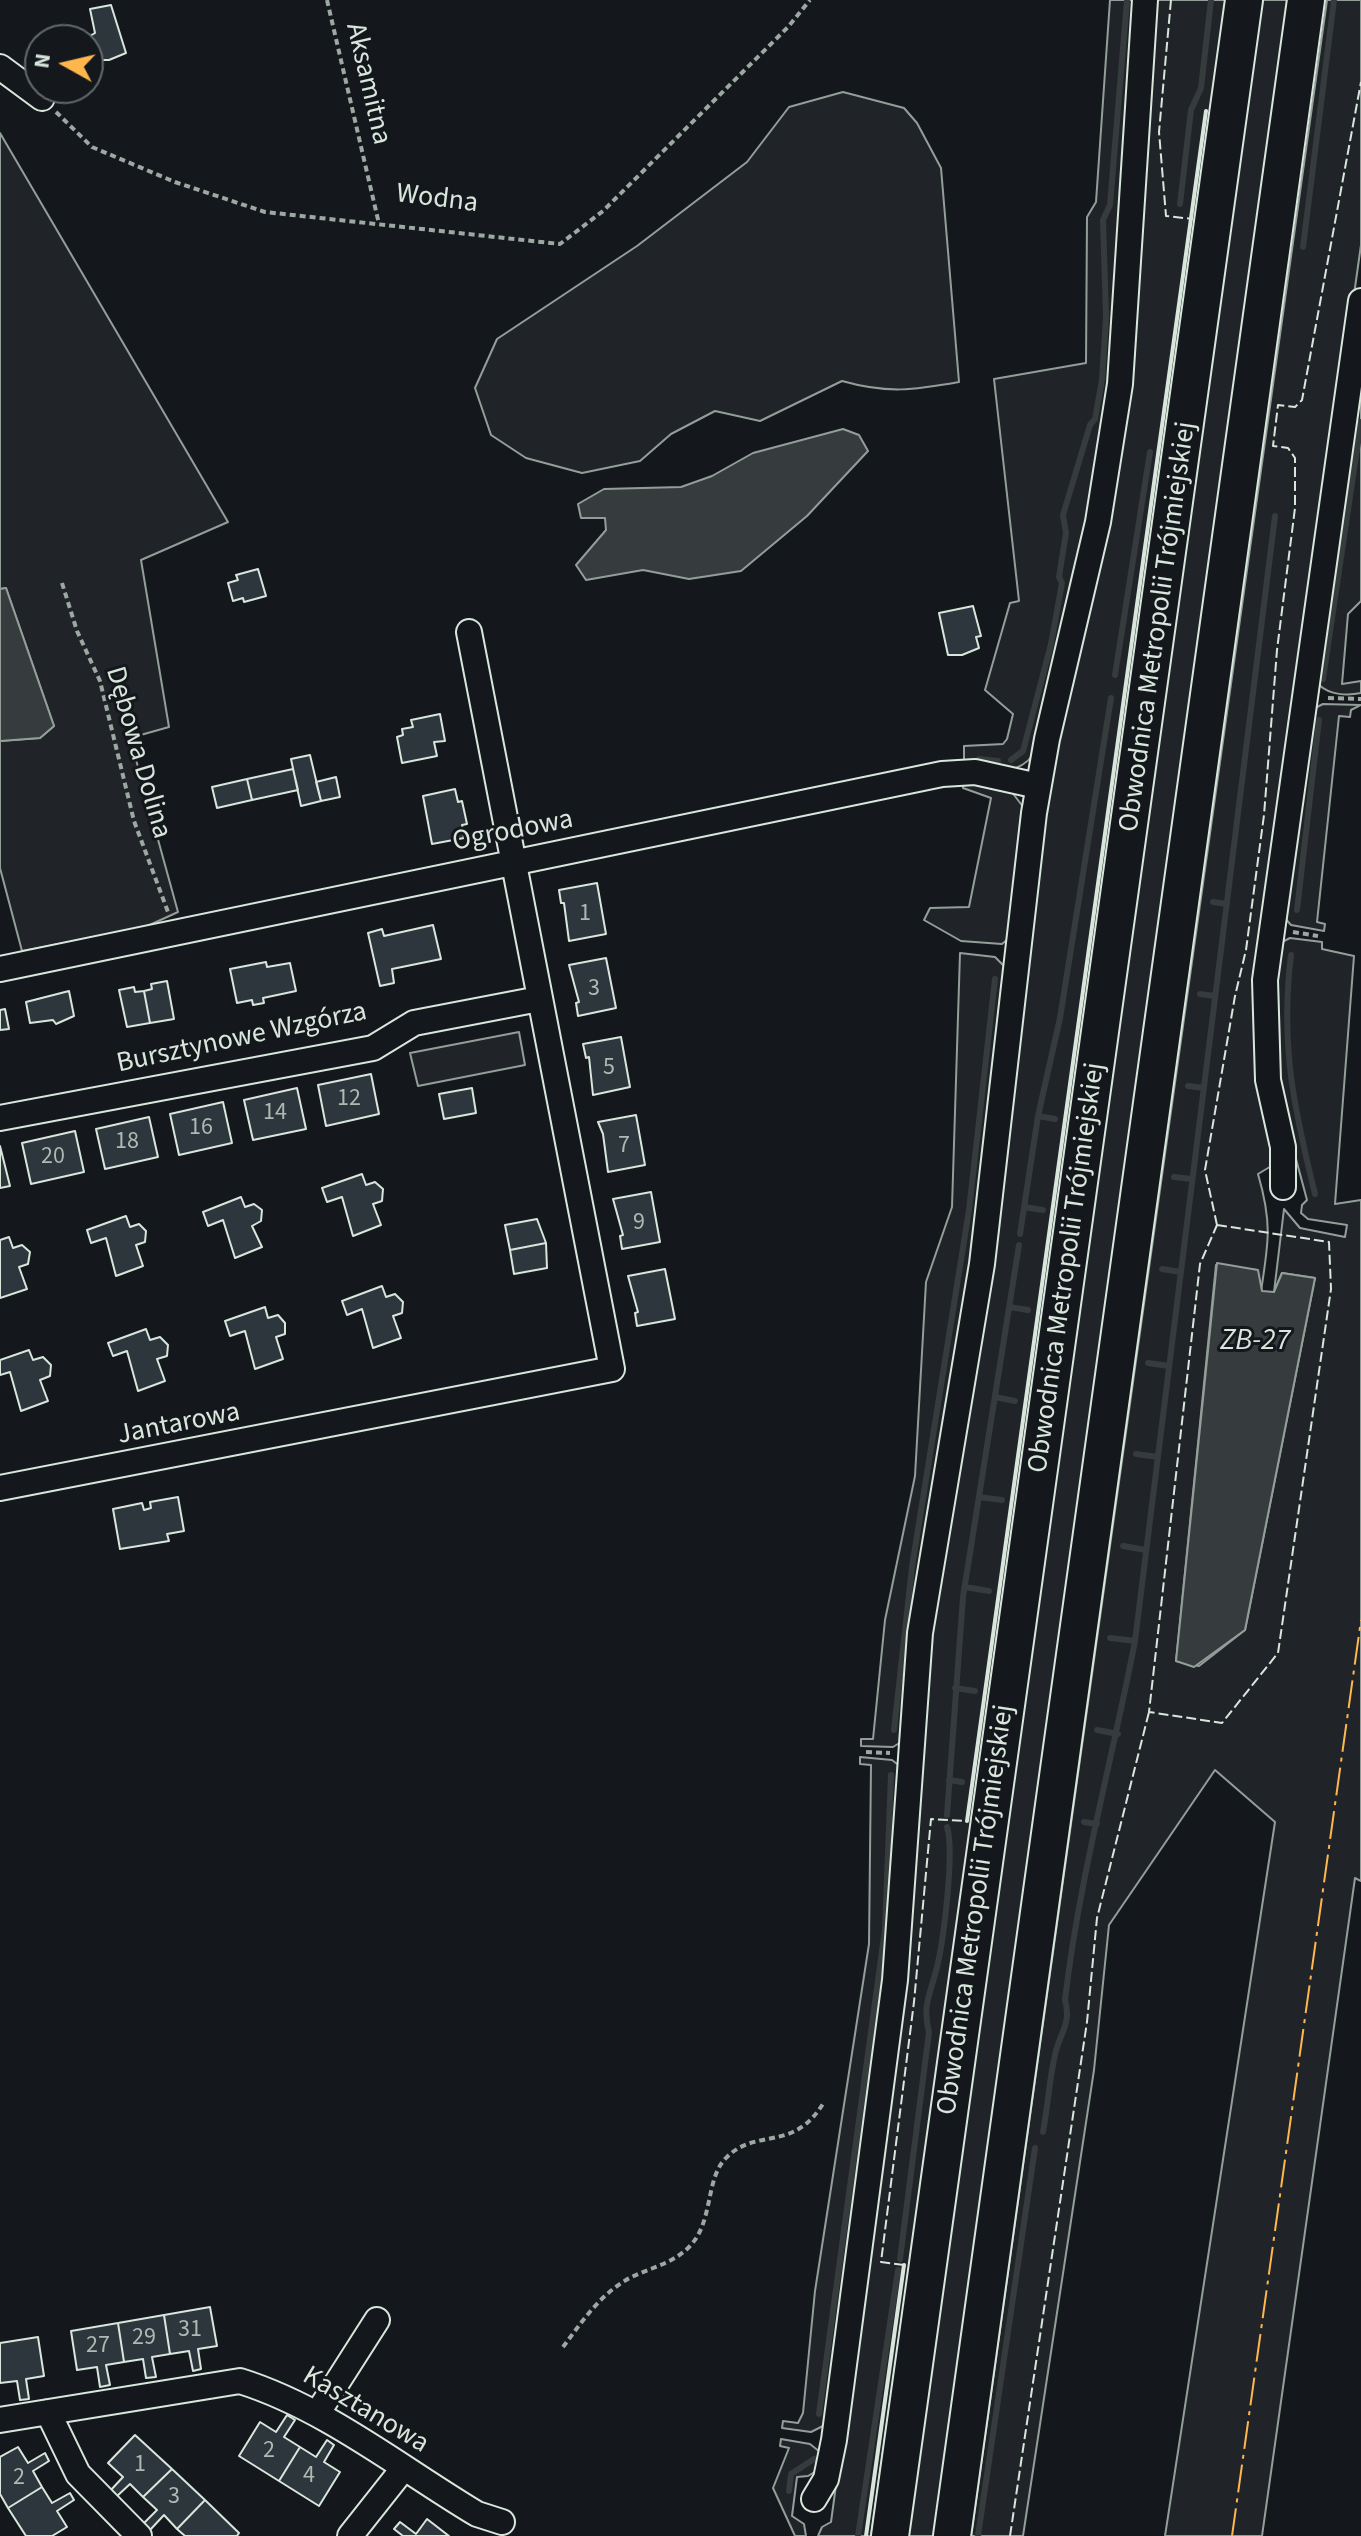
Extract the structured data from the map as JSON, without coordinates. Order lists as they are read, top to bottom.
{
  "streets": {
    "highway": ["Obwodnica Metropolii Trójmiejskiej"],
    "street": [
      "Ogrodowa",
      "Bursztynowe Wzgórza",
      "Jantarowa",
      "Kasztanowa"
    ],
    "path": ["Aksamitna", "Wodna", "Dębowa Dolina"]
  },
  "crossings": [
    ["Aksamitna", "Wodna"],
    ["Dębowa Dolina", "Ogrodowa"],
    ["Bursztynowe Wzgórza", "Jantarowa"]
  ],
  "water": ["ZB-27"],
  "house_numbers": [
    "1",
    "3",
    "5",
    "12",
    "14",
    "16",
    "18",
    "7",
    "20",
    "9",
    "31",
    "29",
    "27",
    "2",
    "1",
    "4",
    "2",
    "3"
  ],
  "north": "left"
}
